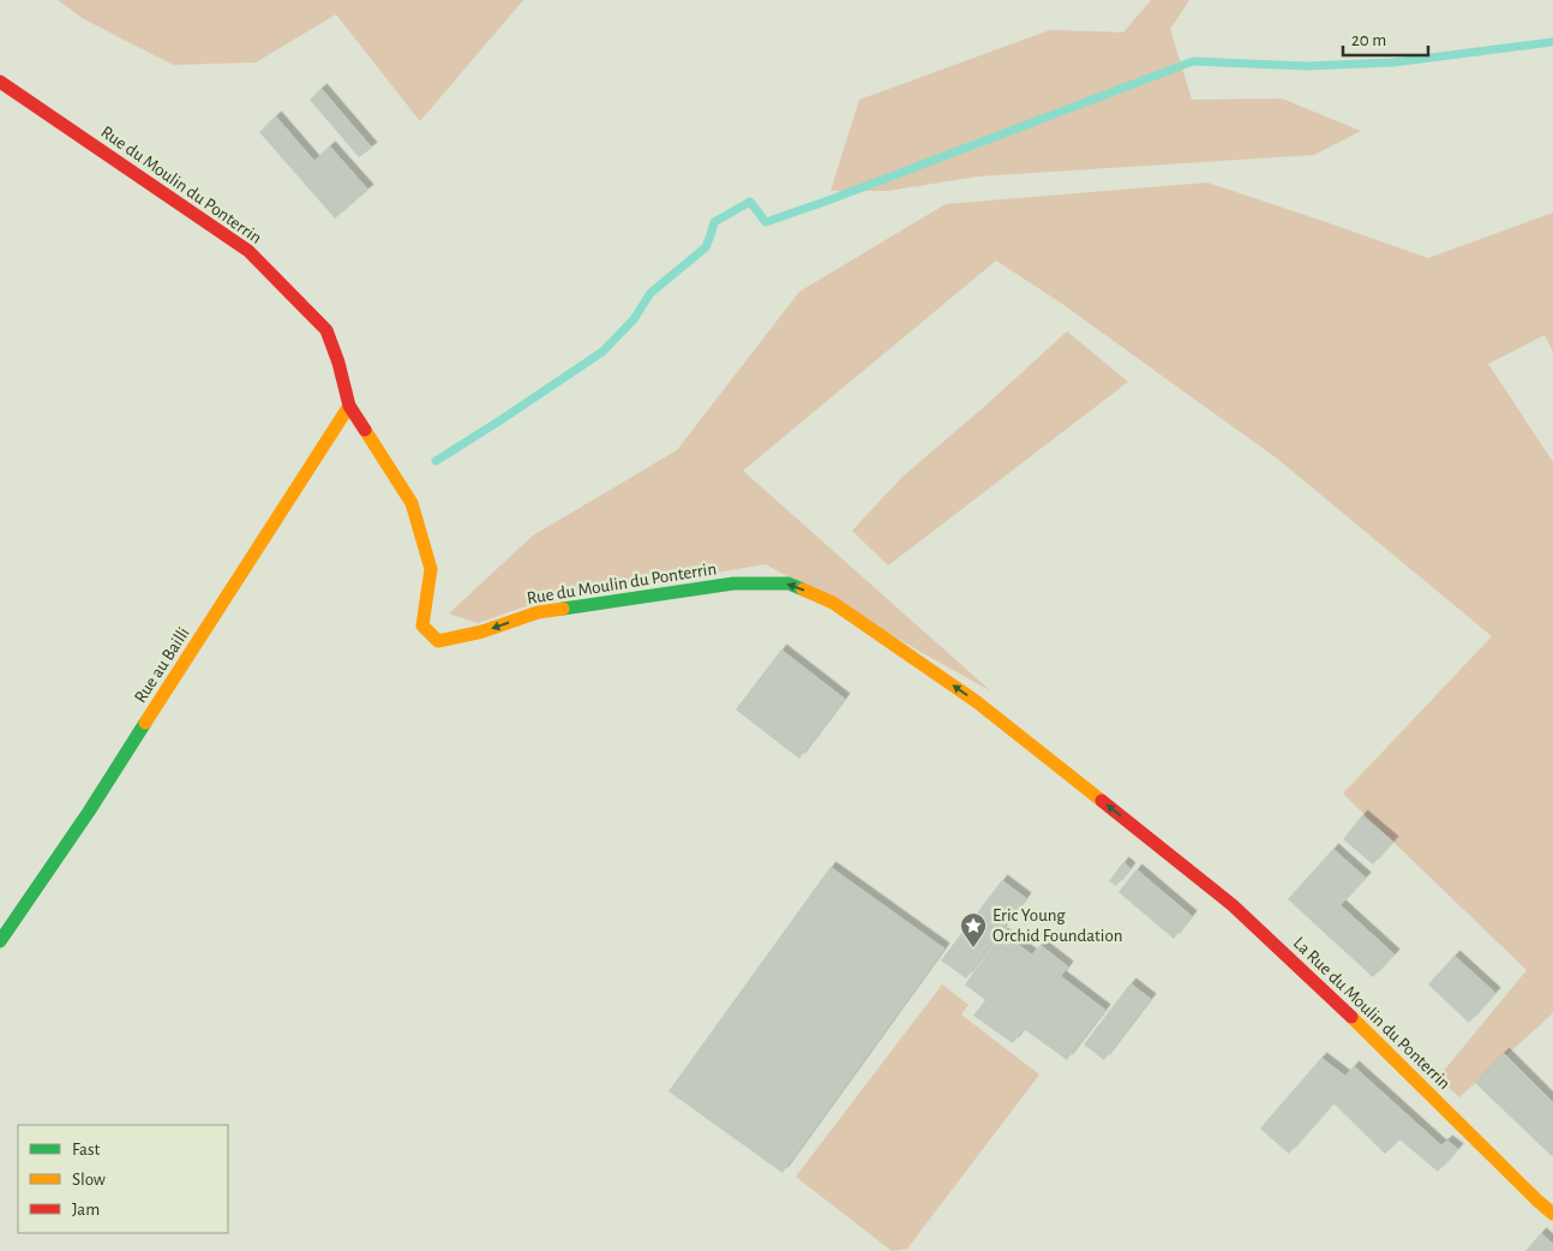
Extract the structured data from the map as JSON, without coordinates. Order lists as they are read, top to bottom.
{
  "streets": {
    "street": ["Rue du Moulin du Ponterrin", "Rue au Bailli", "La Rue du Moulin du Ponterrin"]
  },
  "crossings": [
    ["Rue du Moulin du Ponterrin", "Rue au Bailli"],
    ["Rue du Moulin du Ponterrin", "La Rue du Moulin du Ponterrin"]
  ],
  "one_way": ["Rue du Moulin du Ponterrin"],
  "places": {
    "place": ["Eric Young Orchid Foundation"]
  },
  "legend": ["Fast", "Slow", "Jam"],
  "scale_bar": "20 m"
}
